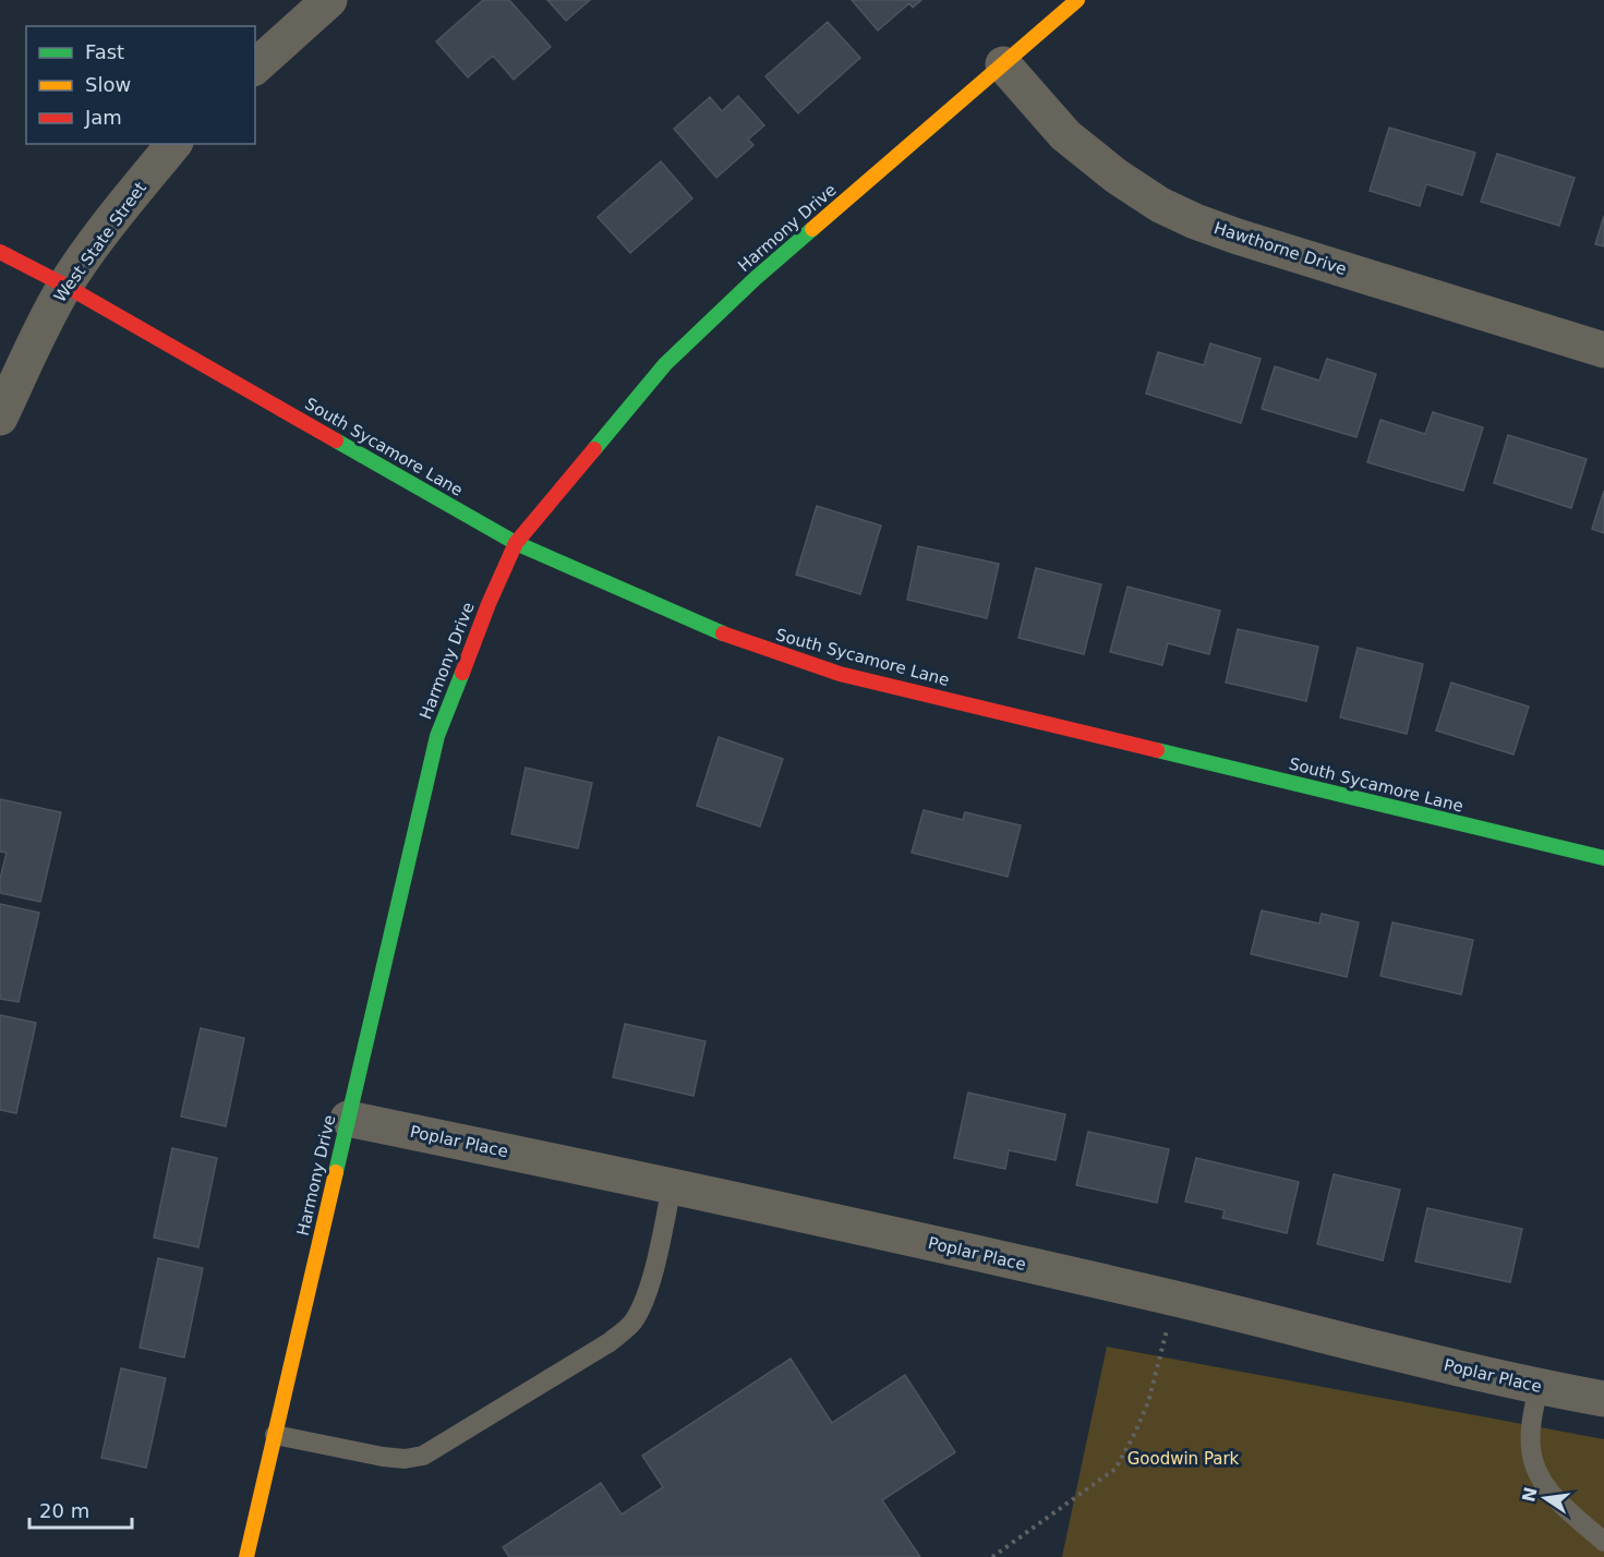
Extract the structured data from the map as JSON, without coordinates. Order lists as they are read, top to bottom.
{
  "streets": {
    "street": [
      "Harmony Drive",
      "West State Street",
      "Hawthorne Drive",
      "South Sycamore Lane",
      "Poplar Place"
    ]
  },
  "crossings": [
    ["Harmony Drive", "Hawthorne Drive"],
    ["Harmony Drive", "South Sycamore Lane"],
    ["Harmony Drive", "Poplar Place"],
    ["West State Street", "South Sycamore Lane"]
  ],
  "parks": ["Goodwin Park"],
  "legend": ["Fast", "Slow", "Jam"],
  "scale_bar": "20 m",
  "north": "left"
}
